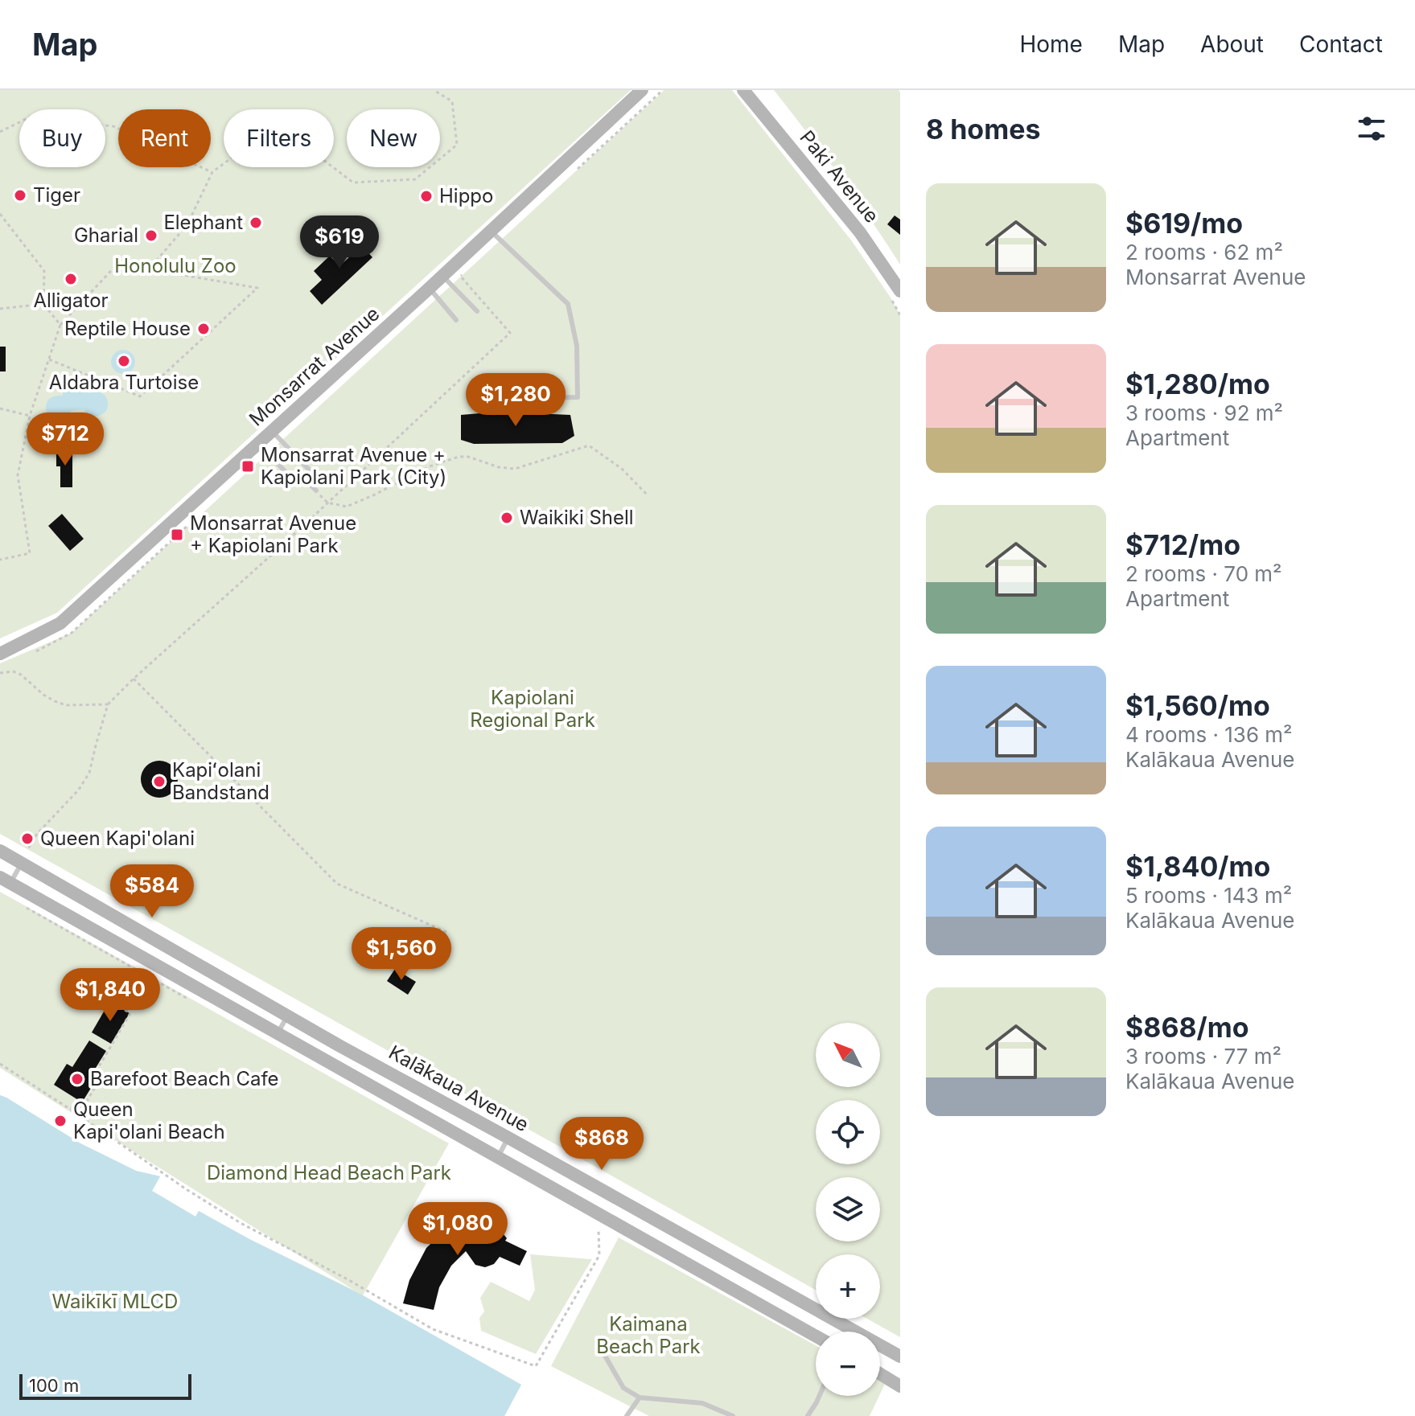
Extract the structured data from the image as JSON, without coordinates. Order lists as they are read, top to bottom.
{
  "streets": {
    "street": ["Paki Avenue", "Monsarrat Avenue", "Kalākaua Avenue"]
  },
  "parks": [
    "Honolulu Zoo",
    "Kapiolani Regional Park",
    "Diamond Head Beach Park",
    "Waikīkī MLCD",
    "Kaimana Beach Park"
  ],
  "places": {
    "other": [
      "Tiger",
      "Hippo",
      "Elephant",
      "Gharial",
      "Alligator",
      "Reptile House",
      "Aldabra Turtoise",
      "Waikiki Shell",
      "Kapiʻolani Bandstand",
      "Queen Kapi'olani",
      "Barefoot Beach Cafe",
      "Queen Kapi'olani Beach"
    ],
    "transit": ["Monsarrat Avenue + Kapiolani Park (City)", "Monsarrat Avenue + Kapiolani Park"]
  },
  "scale_bar": "100 m",
  "north": "top left",
  "page": {
    "header": "Map",
    "nav": [
      "Home",
      "Map",
      "About",
      "Contact"
    ],
    "heading": "8 homes",
    "chip": [
      "Buy",
      "Rent",
      "Filters",
      "New"
    ],
    "list": [
      {
        "name": "$619/mo",
        "note": "2 rooms · 62 m² · Monsarrat Avenue"
      },
      {
        "name": "$1,280/mo",
        "note": "3 rooms · 92 m² · Apartment"
      },
      {
        "name": "$712/mo",
        "note": "2 rooms · 70 m² · Apartment"
      },
      {
        "name": "$1,560/mo",
        "note": "4 rooms · 136 m² · Kalākaua Avenue"
      },
      {
        "name": "$1,840/mo",
        "note": "5 rooms · 143 m² · Kalākaua Avenue"
      },
      {
        "name": "$868/mo",
        "note": "3 rooms · 77 m² · Kalākaua Avenue"
      }
    ],
    "price": [
      "$619",
      "$1,280",
      "$712",
      "$584",
      "$1,560",
      "$1,840",
      "$868",
      "$1,080"
    ],
    "map_buttons": ["+", "−"],
    "scale": "100 m"
  }
}
